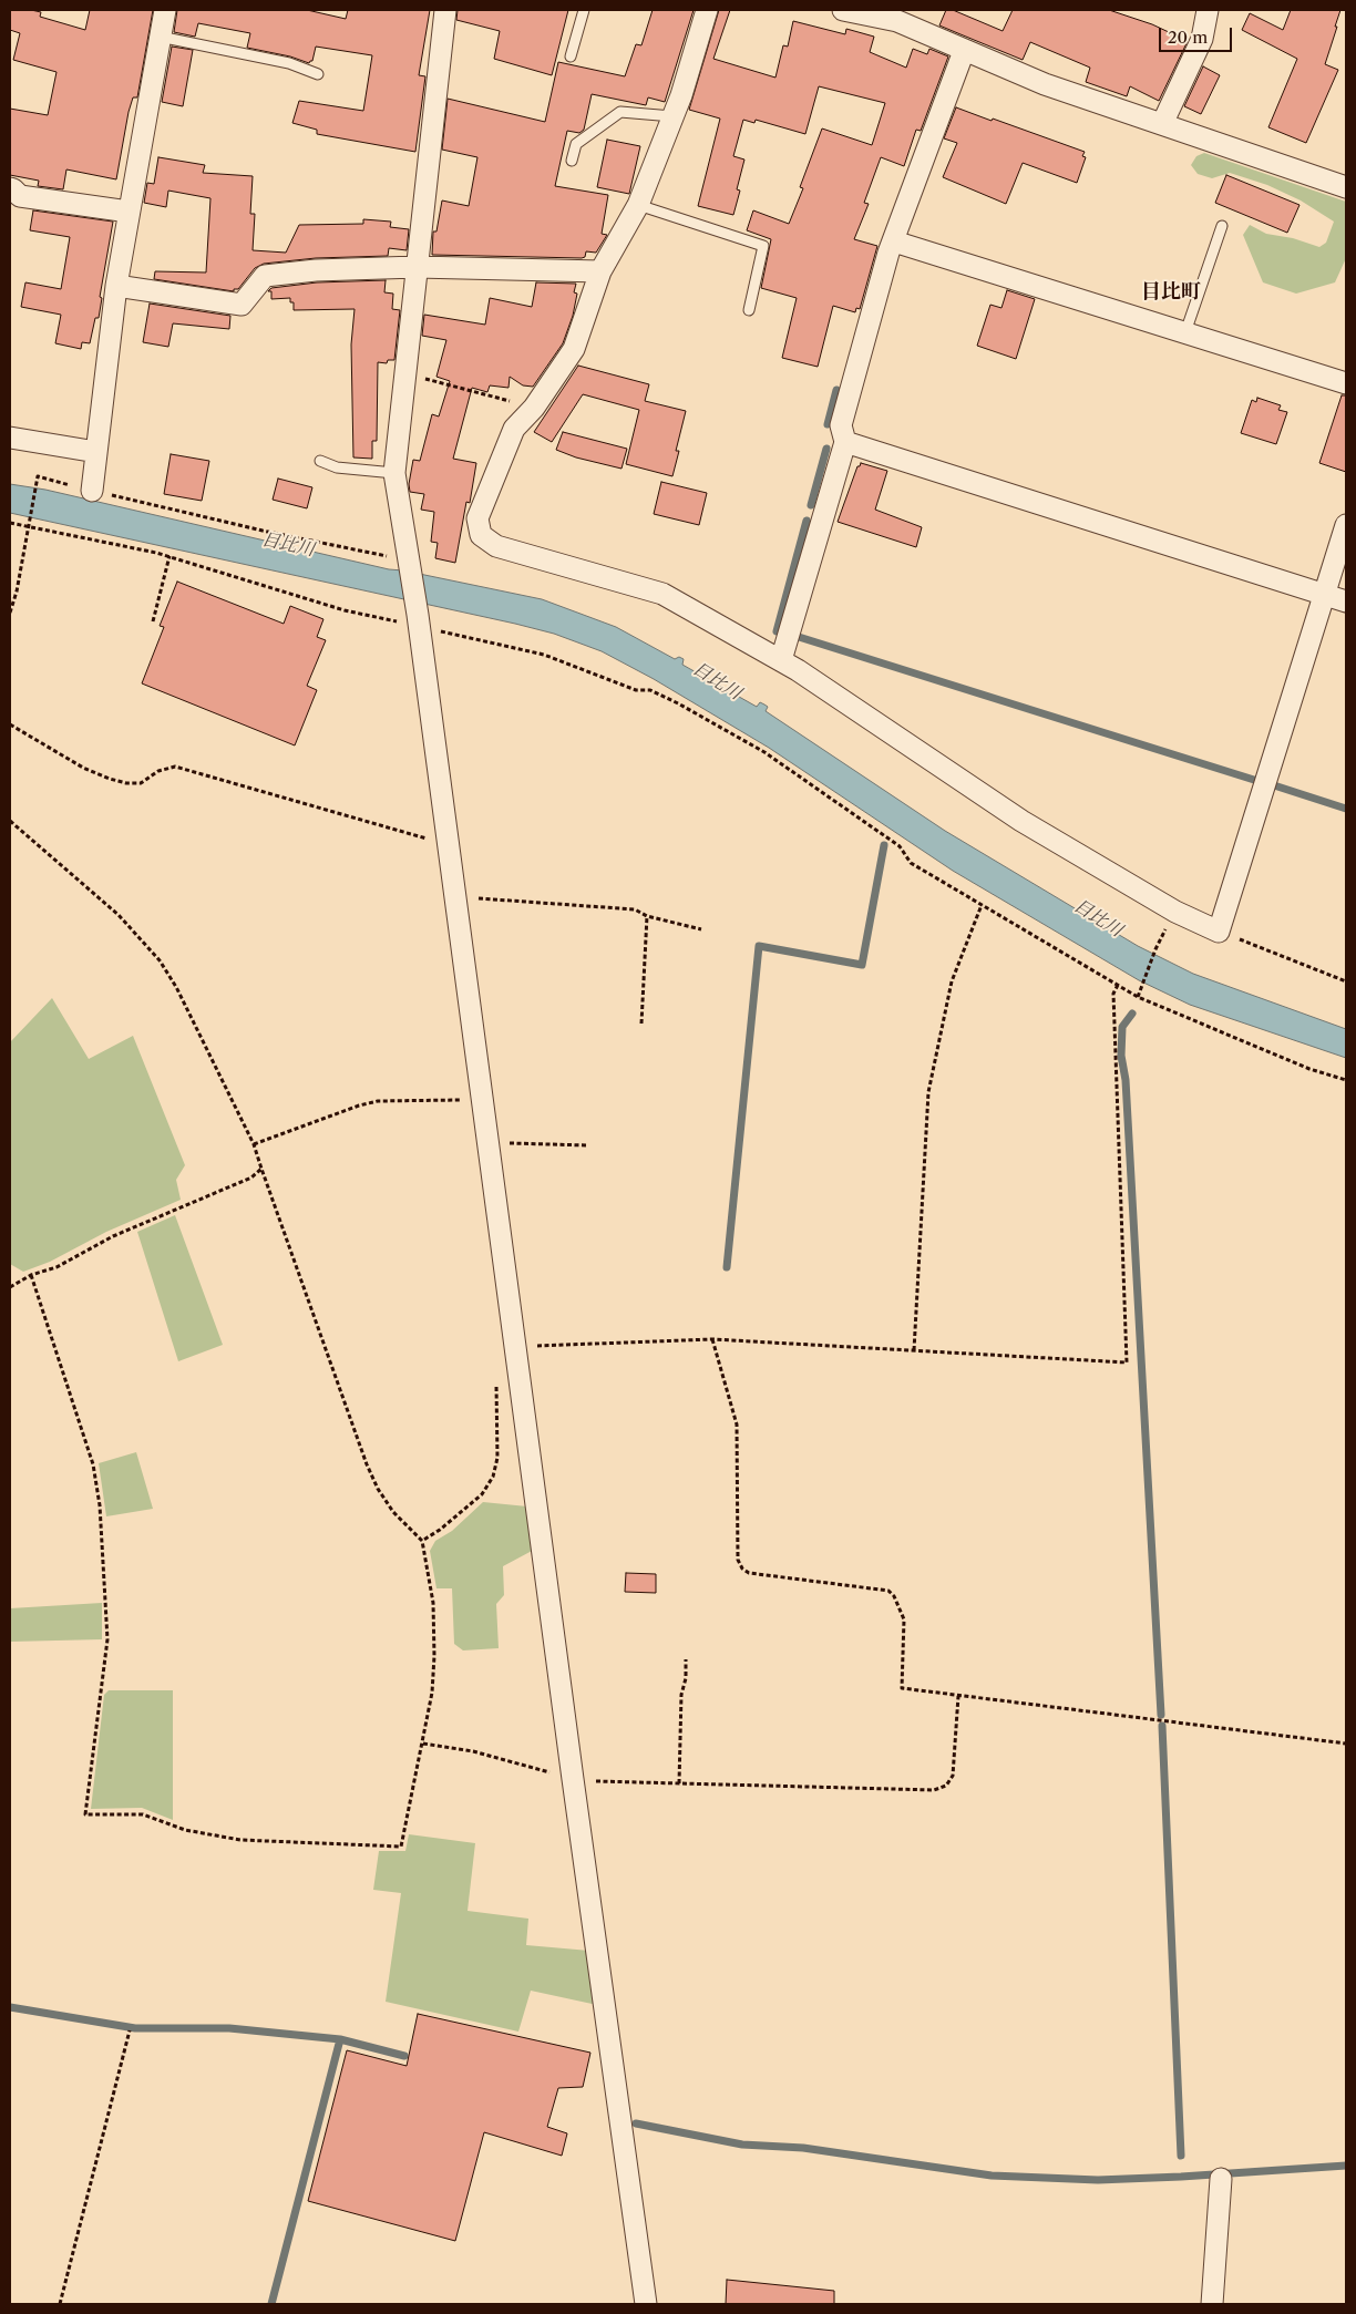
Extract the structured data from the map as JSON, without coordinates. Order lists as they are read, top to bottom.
{
  "districts": ["目比町"],
  "water": ["目比川"],
  "scale_bar": "20 m"
}
